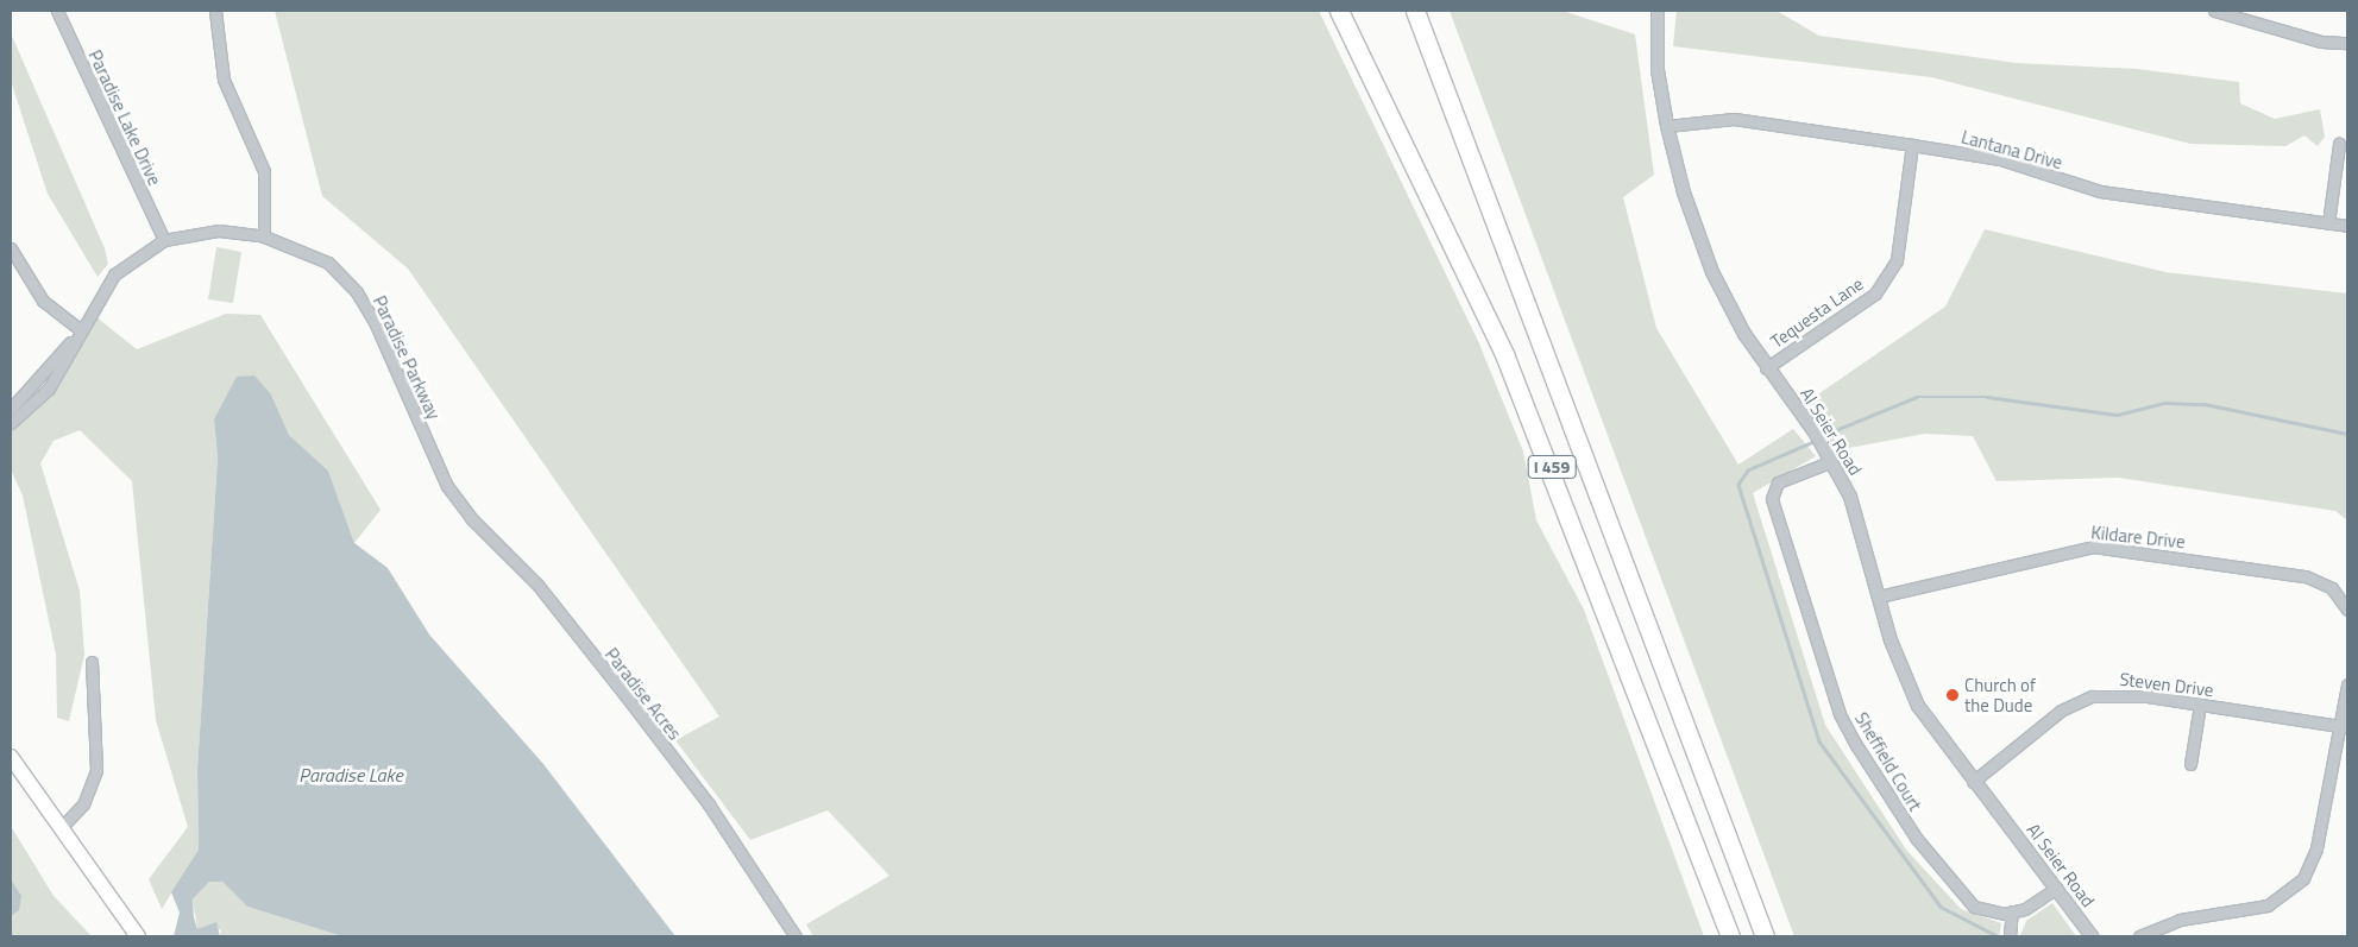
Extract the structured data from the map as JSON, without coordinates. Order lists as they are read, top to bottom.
{
  "streets": {
    "highway": ["I 459"],
    "street": [
      "Paradise Lake Drive",
      "Lantana Drive",
      "Tequesta Lane",
      "Paradise Parkway",
      "Al Seier Road",
      "Kildare Drive",
      "Steven Drive",
      "Paradise Acres",
      "Sheffield Court"
    ]
  },
  "crossings": [
    ["Paradise Lake Drive", "Paradise Parkway"],
    ["Lantana Drive", "Tequesta Lane"],
    ["Lantana Drive", "Al Seier Road"],
    ["Tequesta Lane", "Al Seier Road"],
    ["Paradise Parkway", "Paradise Acres"],
    ["Al Seier Road", "Kildare Drive"],
    ["Al Seier Road", "Steven Drive"],
    ["Al Seier Road", "Sheffield Court"]
  ],
  "water": ["Paradise Lake"],
  "places": ["Church of the Dude"]
}
